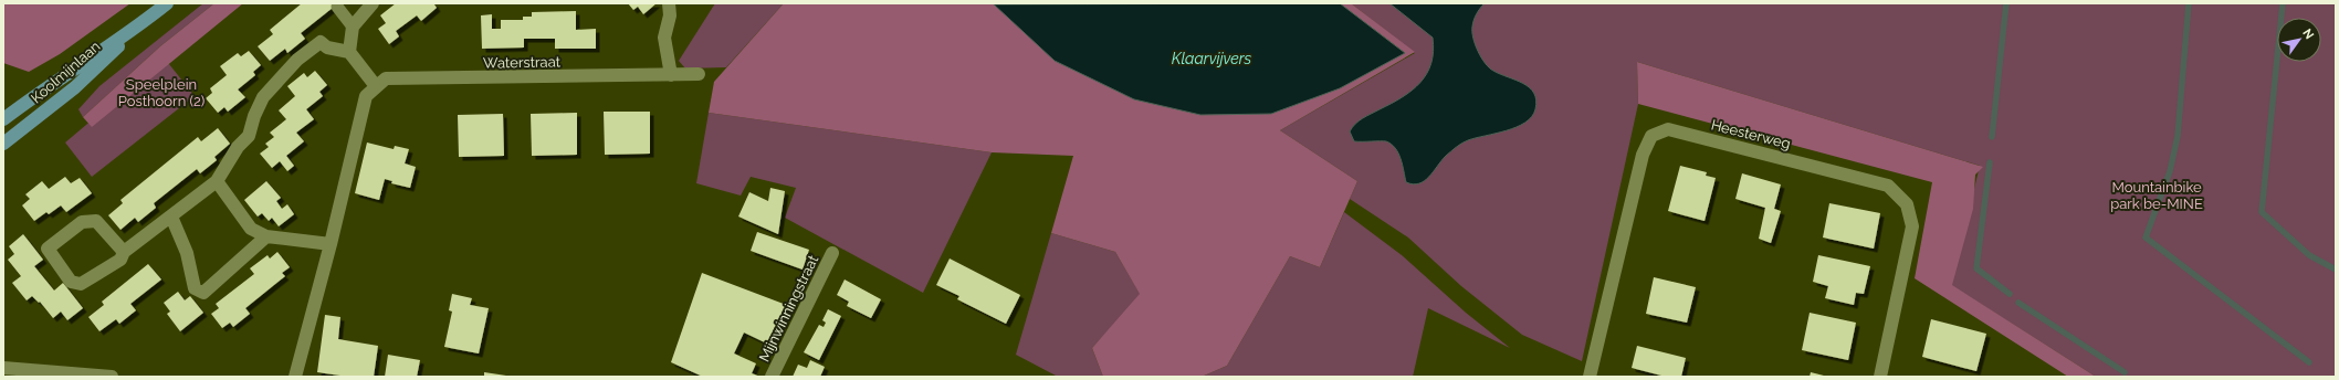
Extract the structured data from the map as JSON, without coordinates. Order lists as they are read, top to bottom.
{
  "streets": {
    "main road": ["Koolmijnlaan"],
    "street": ["Waterstraat", "Heesterweg", "Mijnwinningstraat"]
  },
  "water": ["Klaarvijvers"],
  "parks": ["Speelplein Posthoorn (2)", "Mountainbike park be-MINE"],
  "north": "top right"
}
